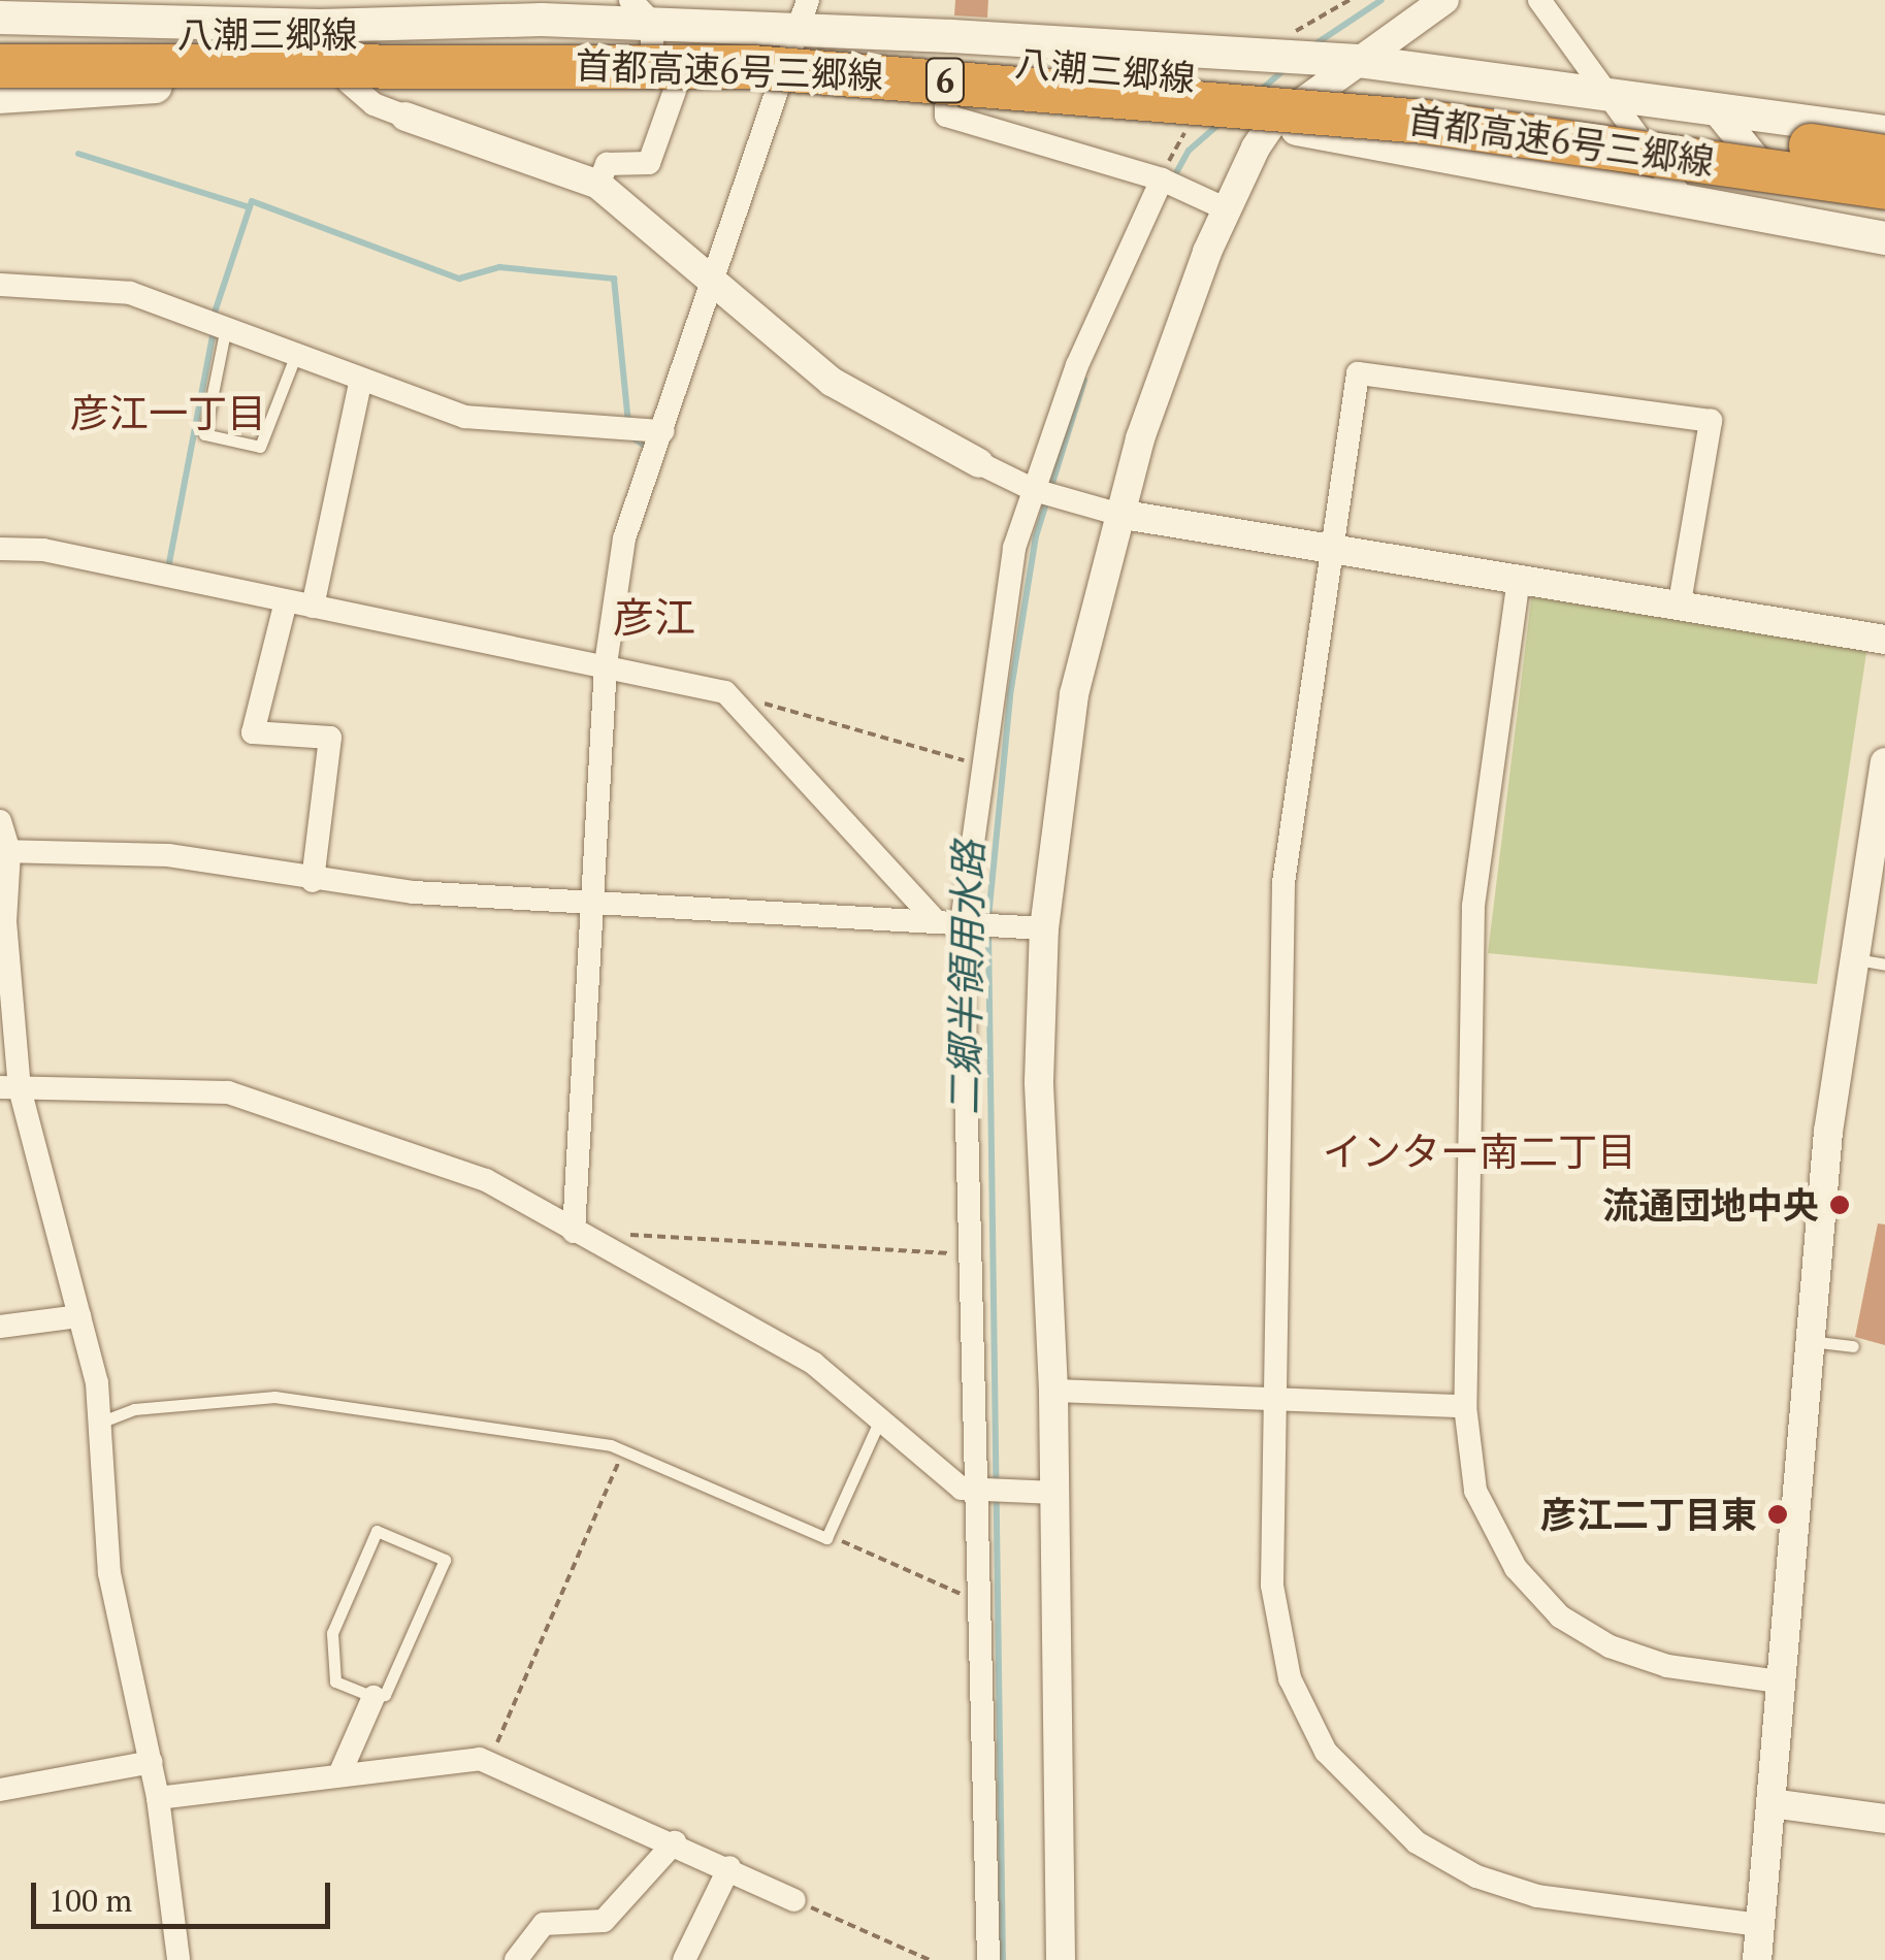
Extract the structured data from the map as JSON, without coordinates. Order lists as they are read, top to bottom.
{
  "streets": {
    "highway": ["首都高速6号三郷線", "6"],
    "main road": ["八潮三郷線"]
  },
  "districts": ["彦江一丁目", "彦江", "インター南二丁目"],
  "water": ["二郷半領用水路"],
  "places": ["流通団地中央", "彦江二丁目東"],
  "scale_bar": "100 m"
}
